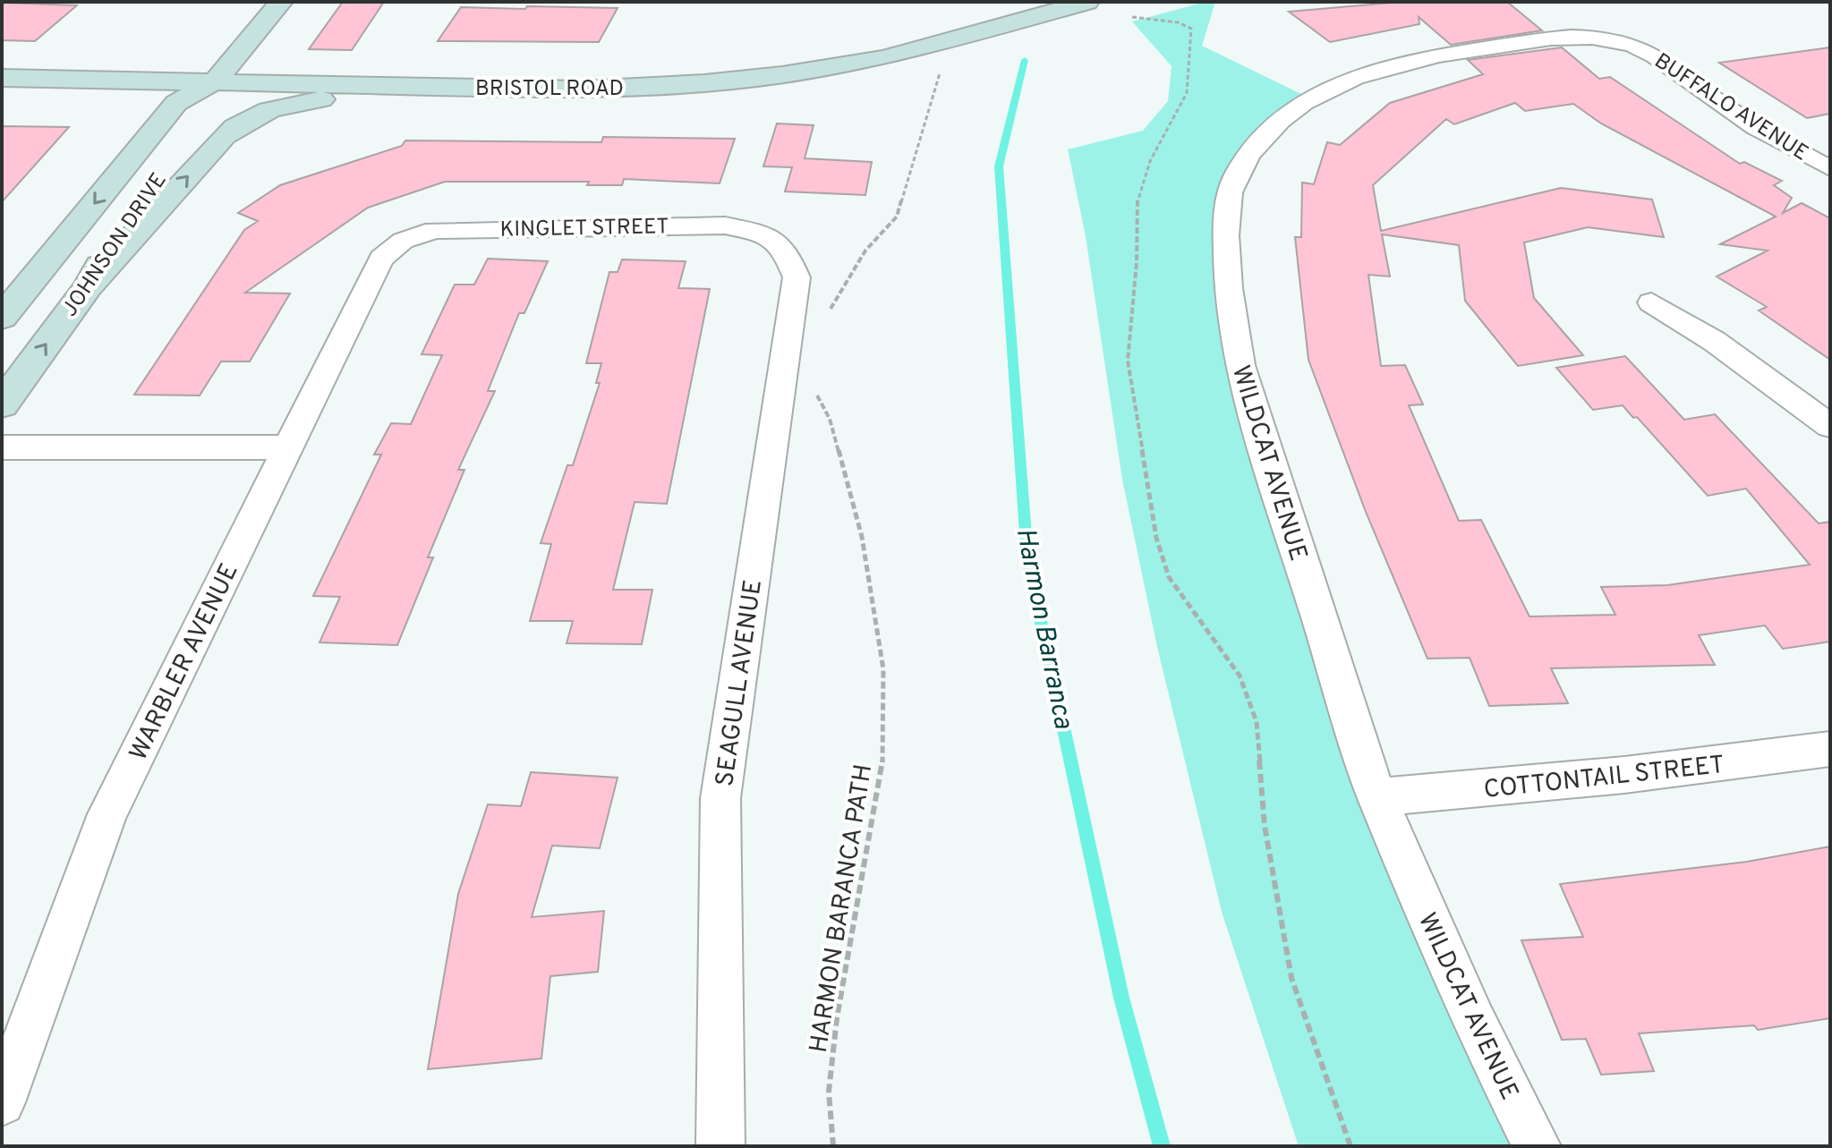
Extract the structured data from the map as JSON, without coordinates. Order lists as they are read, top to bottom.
{
  "streets": {
    "main road": ["BRISTOL ROAD", "JOHNSON DRIVE"],
    "street": [
      "BUFFALO AVENUE",
      "KINGLET STREET",
      "WILDCAT AVENUE",
      "WARBLER AVENUE",
      "SEAGULL AVENUE",
      "COTTONTAIL STREET"
    ],
    "path": ["HARMON BARANCA PATH"]
  },
  "crossings": [
    ["BRISTOL ROAD", "JOHNSON DRIVE"],
    ["BUFFALO AVENUE", "WILDCAT AVENUE"],
    ["KINGLET STREET", "WARBLER AVENUE"],
    ["KINGLET STREET", "SEAGULL AVENUE"],
    ["WILDCAT AVENUE", "COTTONTAIL STREET"]
  ],
  "water": ["Harmon Barranca"]
}
